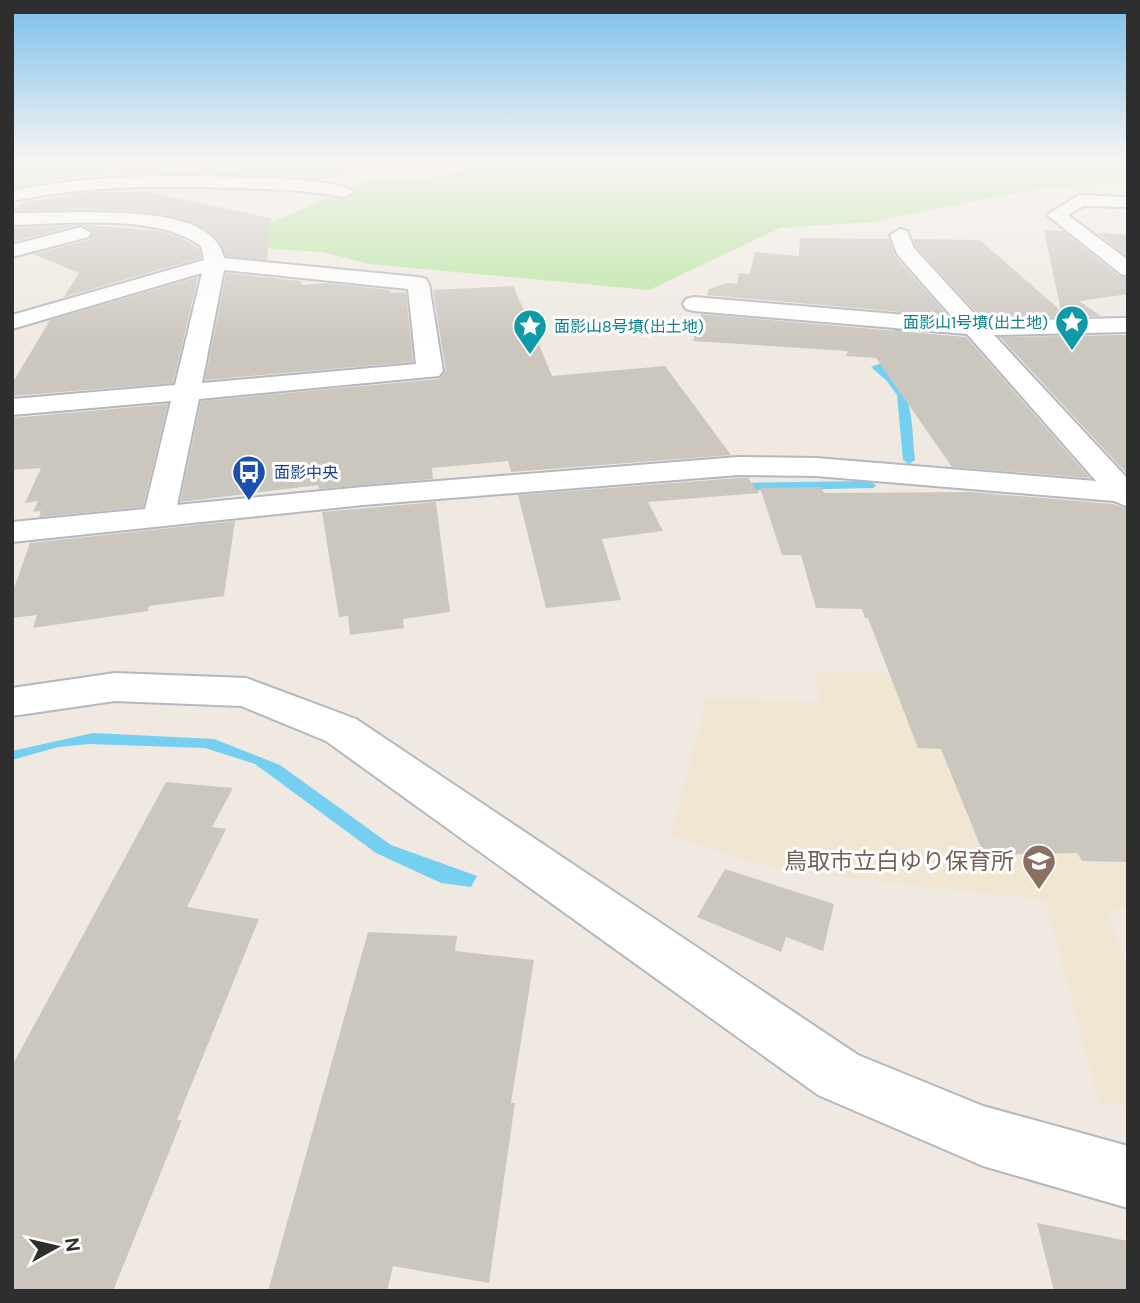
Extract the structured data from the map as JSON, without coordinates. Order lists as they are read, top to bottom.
{
  "places": {
    "place": ["面影山1号墳(出土地)", "面影山8号墳(出土地)"],
    "bus stop": ["面影中央"],
    "school or university": ["鳥取市立白ゆり保育所"]
  },
  "north": "right"
}
